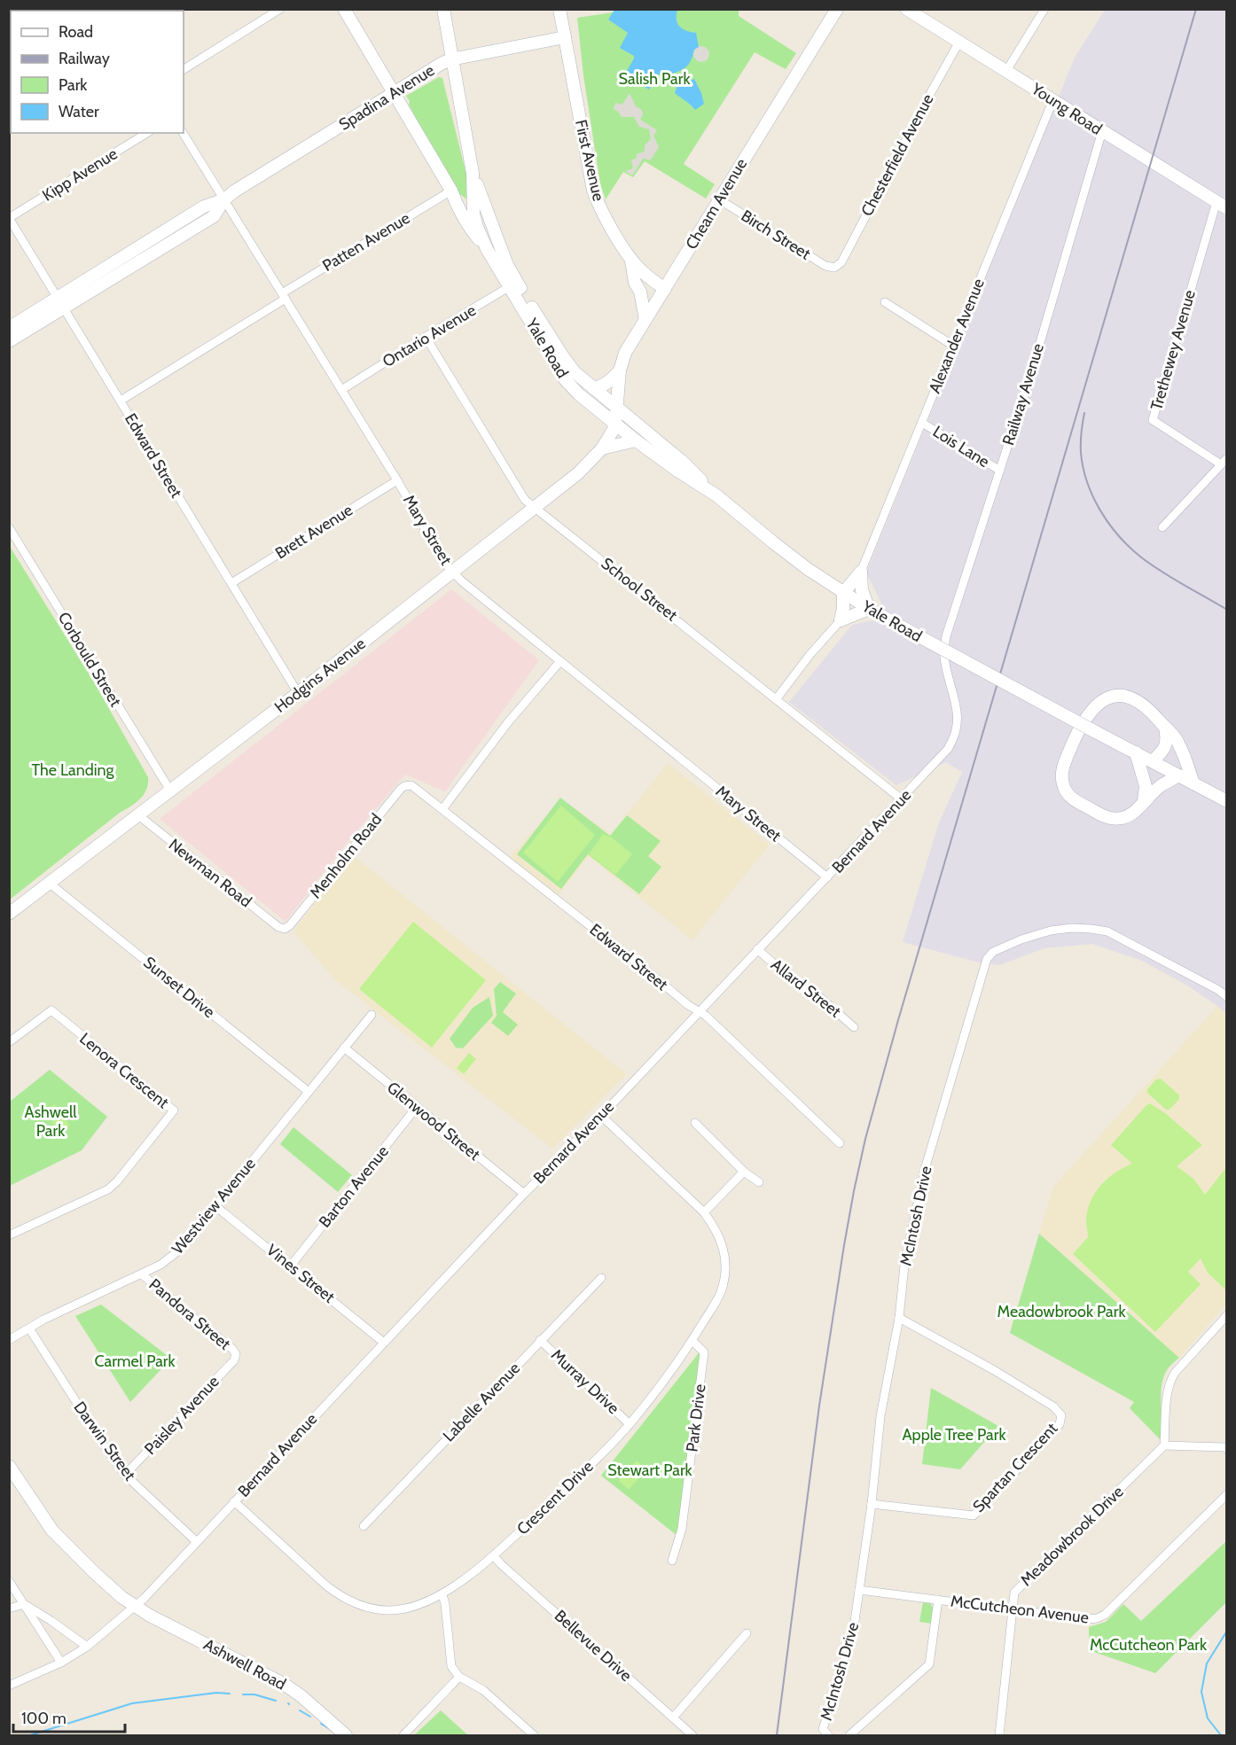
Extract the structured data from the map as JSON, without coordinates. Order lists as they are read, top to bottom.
{
  "streets": {
    "street": [
      "Spadina Avenue",
      "Young Road",
      "Chesterfield Avenue",
      "First Avenue",
      "Kipp Avenue",
      "Cheam Avenue",
      "Birch Street",
      "Patten Avenue",
      "Ontario Avenue",
      "Alexander Avenue",
      "Yale Road",
      "Trethewey Avenue",
      "Railway Avenue",
      "Lois Lane",
      "Edward Street",
      "Mary Street",
      "Brett Avenue",
      "School Street",
      "Corbould Street",
      "Hodgins Avenue",
      "Bernard Avenue",
      "Menholm Road",
      "Newman Road",
      "Sunset Drive",
      "Allard Street",
      "Lenora Crescent",
      "Glenwood Street",
      "Barton Avenue",
      "Westview Avenue",
      "McIntosh Drive",
      "Vines Street",
      "Pandora Street",
      "Murray Drive",
      "Labelle Avenue",
      "Paisley Avenue",
      "Park Drive",
      "Darwin Street",
      "Spartan Crescent",
      "Crescent Drive",
      "Meadowbrook Drive",
      "McCutcheon Avenue",
      "Bellevue Drive",
      "Ashwell Road"
    ]
  },
  "crossings": [
    ["Spadina Avenue", "First Avenue"],
    ["Spadina Avenue", "Yale Road"],
    ["Spadina Avenue", "Edward Street"],
    ["Spadina Avenue", "Mary Street"],
    ["Young Road", "Chesterfield Avenue"],
    ["Young Road", "Alexander Avenue"],
    ["Young Road", "Trethewey Avenue"],
    ["Young Road", "Railway Avenue"],
    ["Chesterfield Avenue", "Birch Street"],
    ["First Avenue", "Cheam Avenue"],
    ["Kipp Avenue", "Edward Street"],
    ["Cheam Avenue", "Birch Street"],
    ["Cheam Avenue", "Yale Road"],
    ["Cheam Avenue", "Hodgins Avenue"],
    ["Patten Avenue", "Edward Street"],
    ["Patten Avenue", "Mary Street"],
    ["Ontario Avenue", "Yale Road"],
    ["Ontario Avenue", "Mary Street"],
    ["Ontario Avenue", "School Street"],
    ["Alexander Avenue", "Lois Lane"],
    ["Yale Road", "Hodgins Avenue"],
    ["Railway Avenue", "Lois Lane"],
    ["Railway Avenue", "Bernard Avenue"],
    ["Edward Street", "Brett Avenue"],
    ["Edward Street", "Hodgins Avenue"],
    ["Edward Street", "Bernard Avenue"],
    ["Edward Street", "Menholm Road"],
    ["Mary Street", "Brett Avenue"],
    ["Mary Street", "Hodgins Avenue"],
    ["Mary Street", "Bernard Avenue"],
    ["School Street", "Hodgins Avenue"],
    ["School Street", "Bernard Avenue"],
    ["Corbould Street", "Hodgins Avenue"],
    ["Hodgins Avenue", "Newman Road"],
    ["Hodgins Avenue", "Sunset Drive"],
    ["Bernard Avenue", "Allard Street"],
    ["Bernard Avenue", "Glenwood Street"],
    ["Bernard Avenue", "Vines Street"],
    ["Bernard Avenue", "Darwin Street"],
    ["Bernard Avenue", "Crescent Drive"],
    ["Bernard Avenue", "Ashwell Road"],
    ["Menholm Road", "Newman Road"],
    ["Sunset Drive", "Westview Avenue"],
    ["Glenwood Street", "Barton Avenue"],
    ["Glenwood Street", "Westview Avenue"],
    ["Barton Avenue", "Vines Street"],
    ["Westview Avenue", "Vines Street"],
    ["Westview Avenue", "Pandora Street"],
    ["Westview Avenue", "Darwin Street"],
    ["McIntosh Drive", "Spartan Crescent"],
    ["McIntosh Drive", "McCutcheon Avenue"],
    ["Pandora Street", "Paisley Avenue"],
    ["Murray Drive", "Labelle Avenue"],
    ["Murray Drive", "Crescent Drive"],
    ["Paisley Avenue", "Darwin Street"],
    ["Park Drive", "Crescent Drive"],
    ["Crescent Drive", "Bellevue Drive"],
    ["Meadowbrook Drive", "McCutcheon Avenue"]
  ],
  "parks": [
    "Salish Park",
    "The Landing",
    "Ashwell Park",
    "Meadowbrook Park",
    "Carmel Park",
    "Apple Tree Park",
    "Stewart Park",
    "McCutcheon Park"
  ],
  "legend": [
    "Road",
    "Railway",
    "Park",
    "Water"
  ],
  "scale_bar": "100 m"
}
